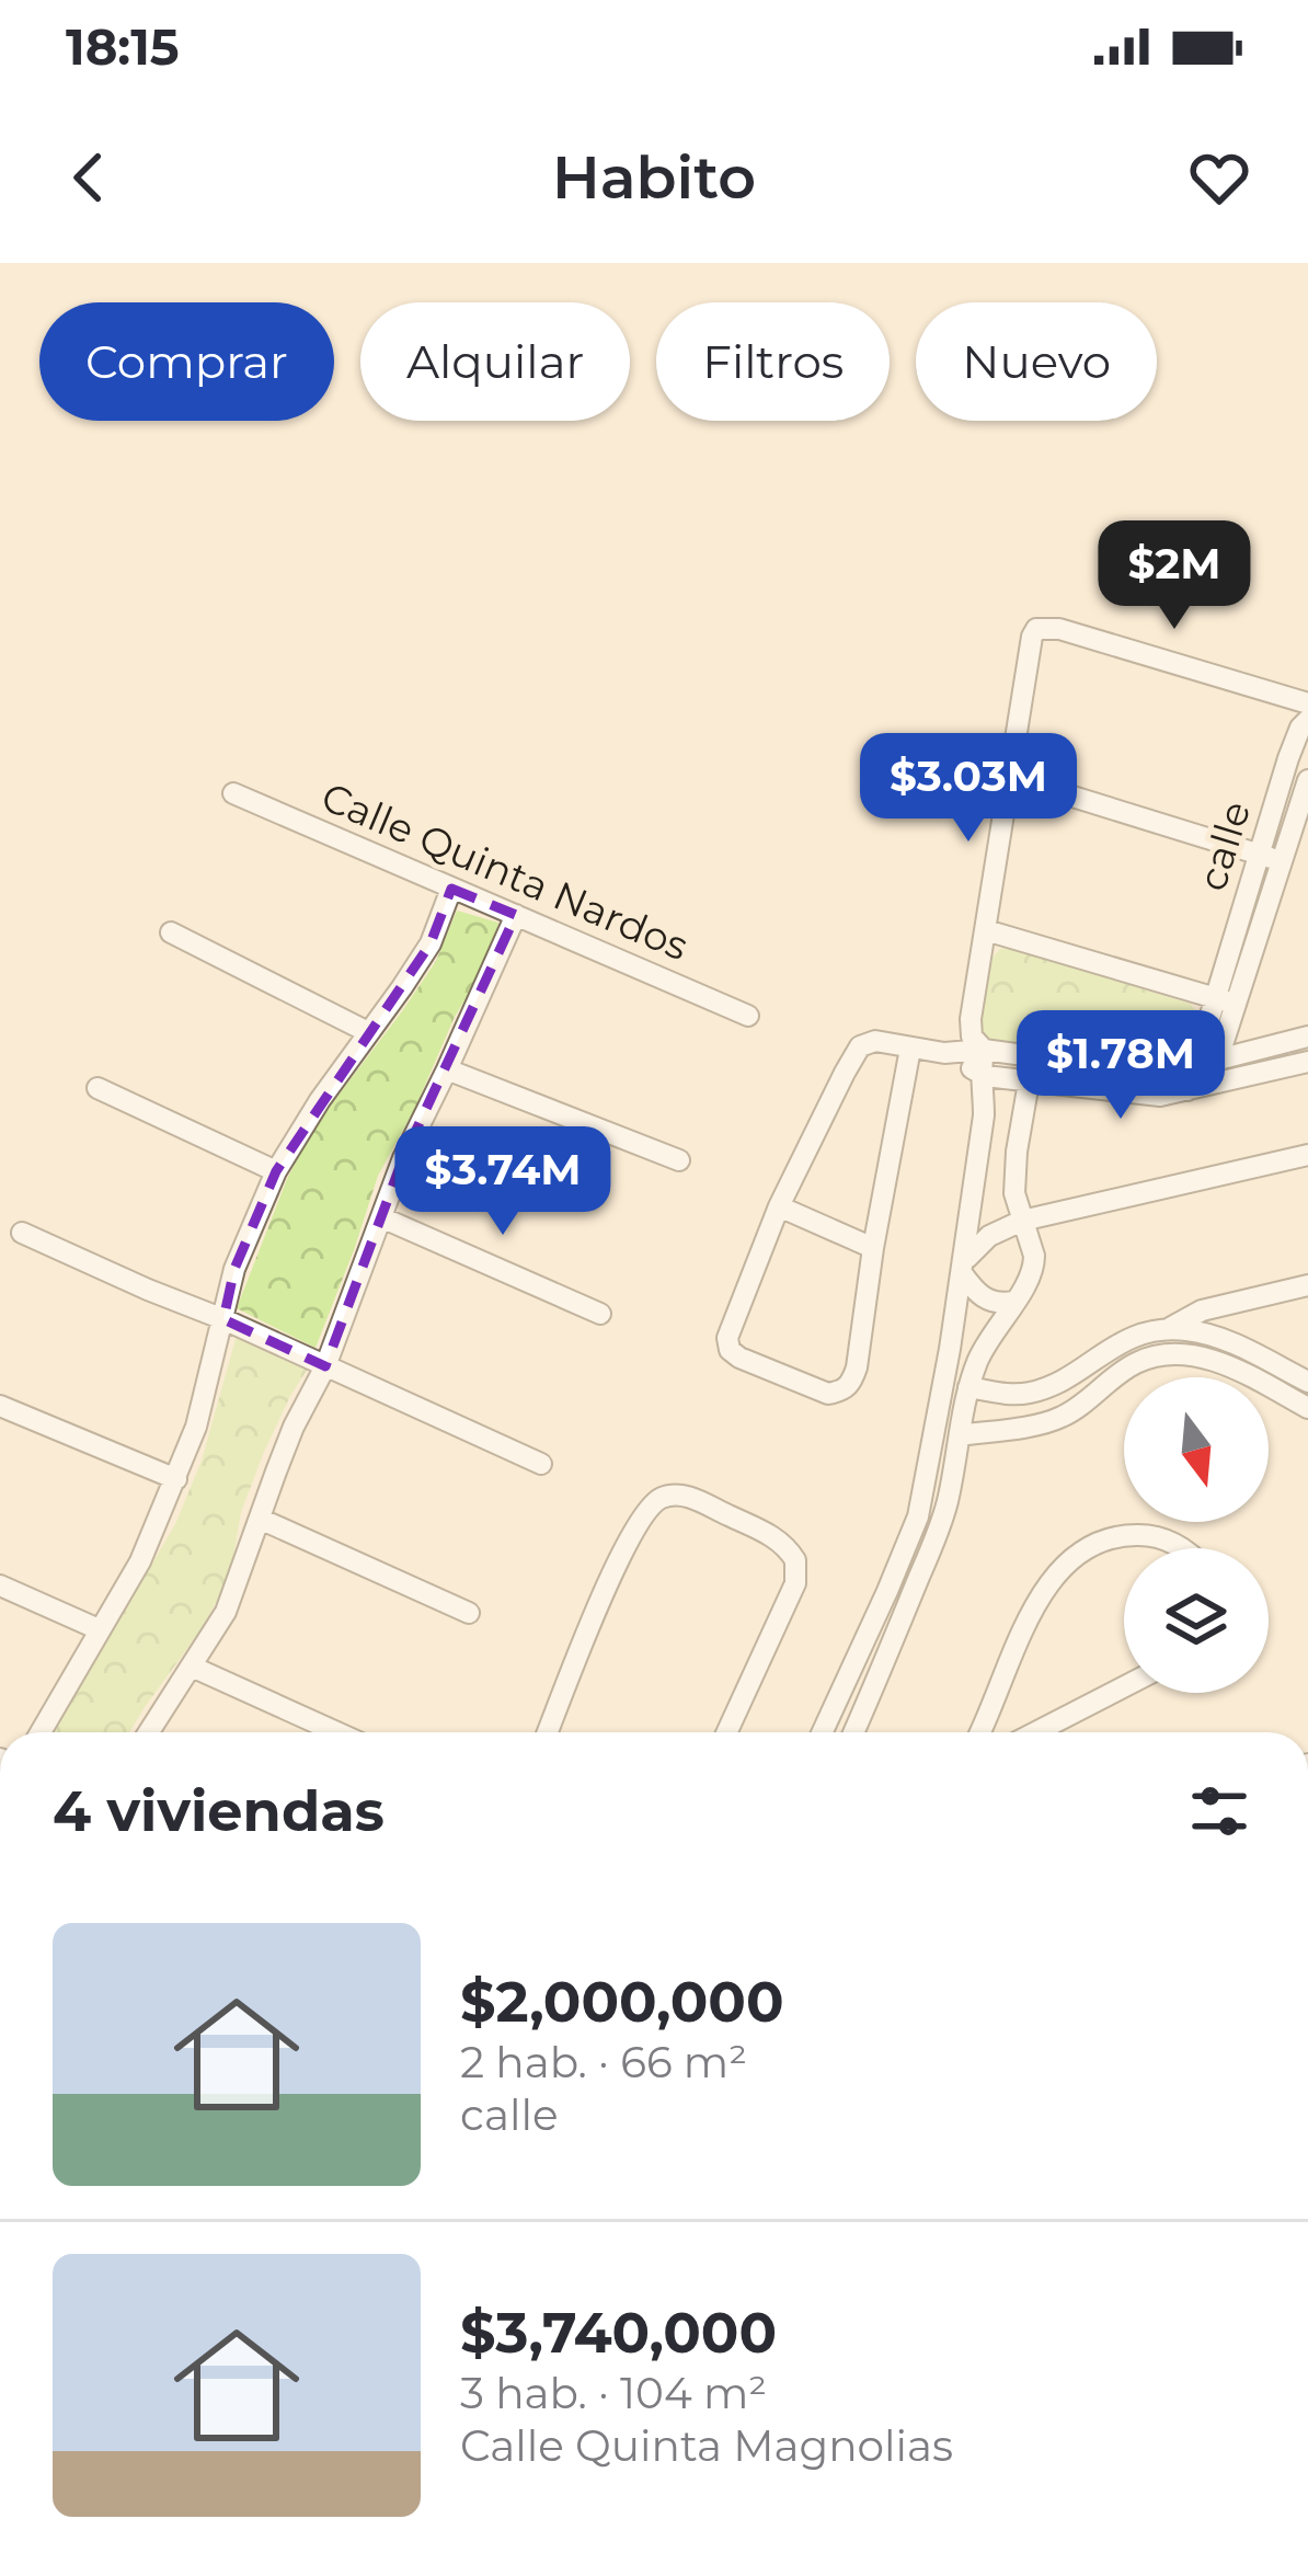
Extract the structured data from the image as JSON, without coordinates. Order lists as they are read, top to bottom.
{
  "streets": {
    "street": ["calle", "Calle Quinta Nardos"]
  },
  "north": "bottom",
  "page": {
    "status": "18:15",
    "header": "Habito",
    "chip": [
      "Comprar",
      "Alquilar",
      "Filtros",
      "Nuevo"
    ],
    "price": [
      "$2M",
      "$3.03M",
      "$1.78M",
      "$3.74M"
    ],
    "heading": "4 viviendas",
    "list": [
      {
        "name": "$2,000,000",
        "note": "2 hab. · 66 m² · calle"
      },
      {
        "name": "$3,740,000",
        "note": "3 hab. · 104 m² · Calle Quinta Magnolias"
      }
    ]
  }
}
